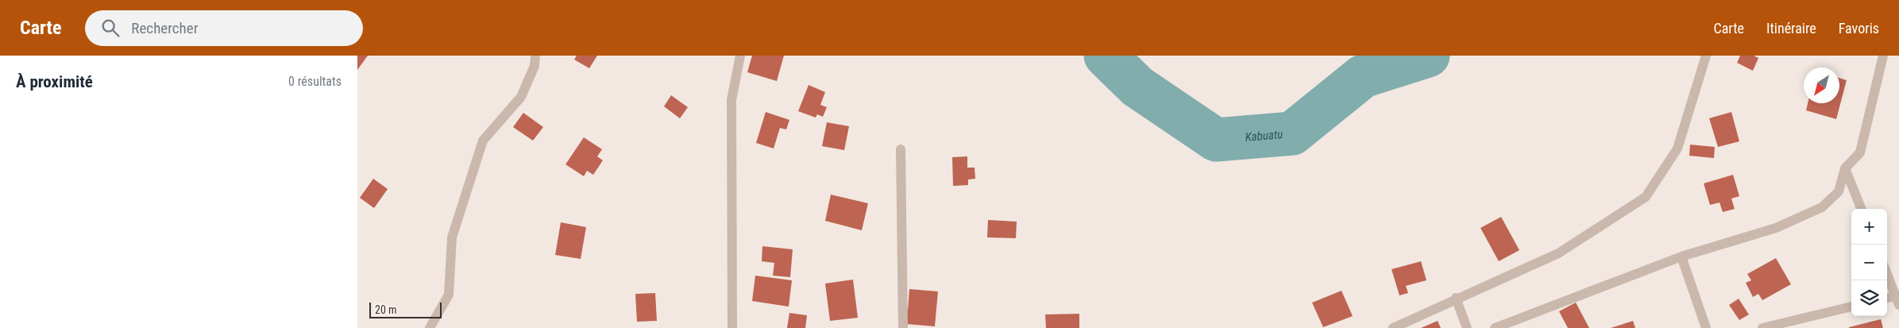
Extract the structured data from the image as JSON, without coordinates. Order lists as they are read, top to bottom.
{
  "water": ["Kabuatu"],
  "scale_bar": "20 m",
  "north": "bottom left",
  "page": {
    "header": "Carte",
    "search": "Rechercher",
    "nav": ["Carte", "Itinéraire", "Favoris"],
    "heading": ["À proximité", "0 résultats"],
    "map_buttons": ["+", "−"],
    "scale": "20 m"
  }
}
